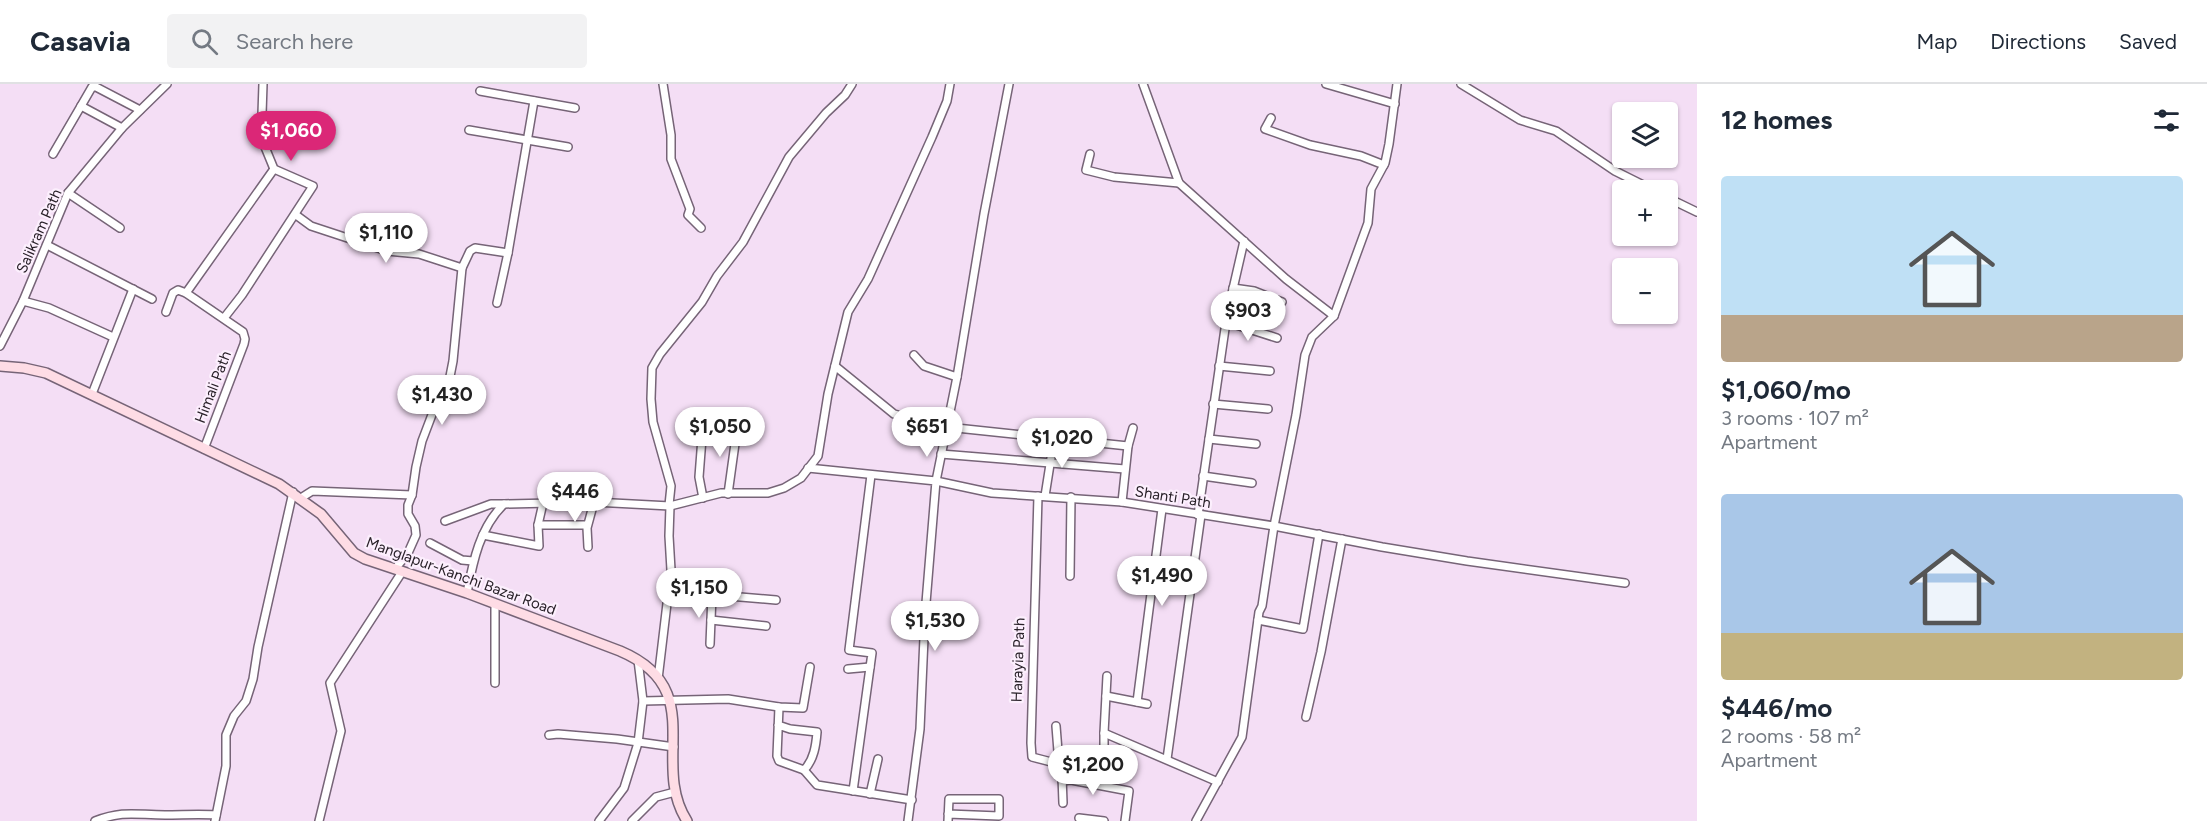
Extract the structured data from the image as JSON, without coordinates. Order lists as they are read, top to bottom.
{
  "streets": {
    "street": [
      "Salikram Path",
      "Himali Path",
      "Shanti Path",
      "Manglapur-Kanchi Bazar Road",
      "Harayia Path"
    ]
  },
  "crossings": [
    ["Himali Path", "Manglapur-Kanchi Bazar Road"],
    ["Shanti Path", "Harayia Path"]
  ],
  "page": {
    "header": "Casavia",
    "search": "Search here",
    "nav": ["Map", "Directions", "Saved"],
    "heading": "12 homes",
    "map_buttons": ["+", "−"],
    "price": [
      "$1,060",
      "$1,110",
      "$903",
      "$1,430",
      "$1,050",
      "$651",
      "$1,020",
      "$446",
      "$1,490",
      "$1,150",
      "$1,530",
      "$1,200"
    ],
    "list": [
      {
        "name": "$1,060/mo",
        "note": "3 rooms · 107 m² · Apartment"
      },
      {
        "name": "$446/mo",
        "note": "2 rooms · 58 m² · Apartment"
      }
    ]
  }
}
